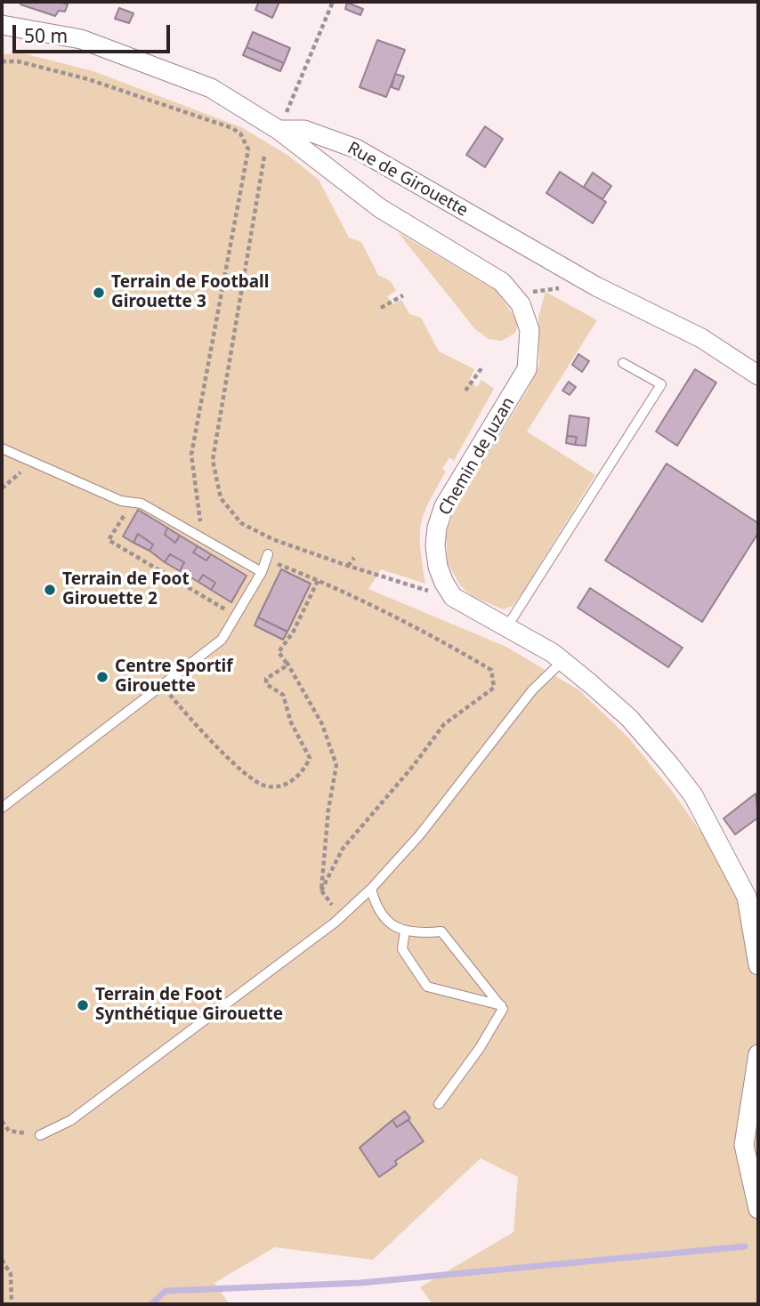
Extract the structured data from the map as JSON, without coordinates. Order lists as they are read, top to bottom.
{
  "streets": {
    "street": ["Rue de Girouette", "Chemin de Juzan"]
  },
  "crossings": [
    ["Rue de Girouette", "Chemin de Juzan"]
  ],
  "places": [
    "Terrain de Football Girouette 3",
    "Terrain de Foot Girouette 2",
    "Centre Sportif Girouette",
    "Terrain de Foot Synthétique Girouette"
  ],
  "scale_bar": "50 m"
}
